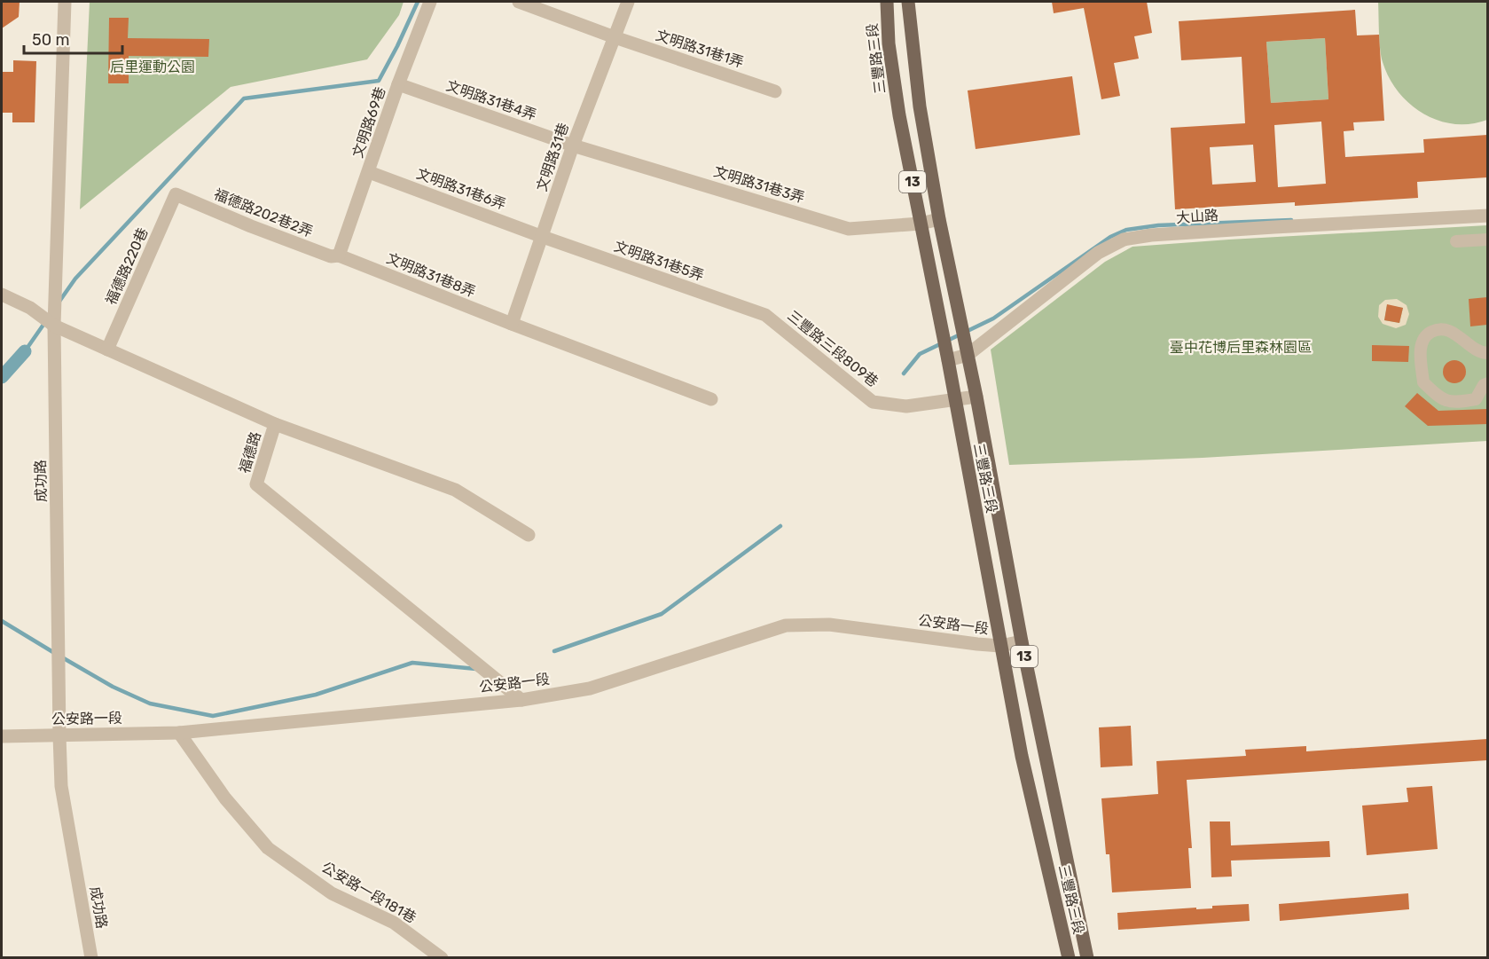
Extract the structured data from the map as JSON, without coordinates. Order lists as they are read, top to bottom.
{
  "streets": {
    "main road": ["三豐路三段", "13"],
    "street": [
      "文明路31巷1弄",
      "文明路31巷4弄",
      "文明路69巷",
      "文明路31巷",
      "文明路31巷3弄",
      "文明路31巷6弄",
      "福德路202巷2弄",
      "大山路",
      "文明路31巷5弄",
      "福德路220巷",
      "文明路31巷8弄",
      "三豐路三段809巷",
      "福德路",
      "成功路",
      "公安路一段",
      "公安路一段181巷"
    ]
  },
  "crossings": [
    ["文明路31巷1弄", "文明路31巷"],
    ["三豐路三段", "文明路31巷3弄"],
    ["三豐路三段", "大山路"],
    ["三豐路三段", "三豐路三段809巷"],
    ["三豐路三段", "公安路一段"],
    ["文明路31巷4弄", "文明路69巷"],
    ["文明路31巷4弄", "文明路31巷"],
    ["文明路31巷4弄", "文明路31巷3弄"],
    ["文明路69巷", "文明路31巷6弄"],
    ["文明路69巷", "福德路202巷2弄"],
    ["文明路69巷", "文明路31巷8弄"],
    ["文明路31巷", "文明路31巷3弄"],
    ["文明路31巷", "文明路31巷6弄"],
    ["文明路31巷", "文明路31巷5弄"],
    ["文明路31巷", "文明路31巷8弄"],
    ["文明路31巷6弄", "文明路31巷5弄"],
    ["福德路202巷2弄", "福德路220巷"],
    ["福德路202巷2弄", "文明路31巷8弄"],
    ["文明路31巷5弄", "三豐路三段809巷"],
    ["福德路220巷", "福德路"],
    ["福德路", "成功路"],
    ["福德路", "公安路一段"],
    ["成功路", "公安路一段"],
    ["公安路一段", "公安路一段181巷"]
  ],
  "parks": ["后里運動公園", "臺中花博后里森林園區"],
  "scale_bar": "50 m"
}
